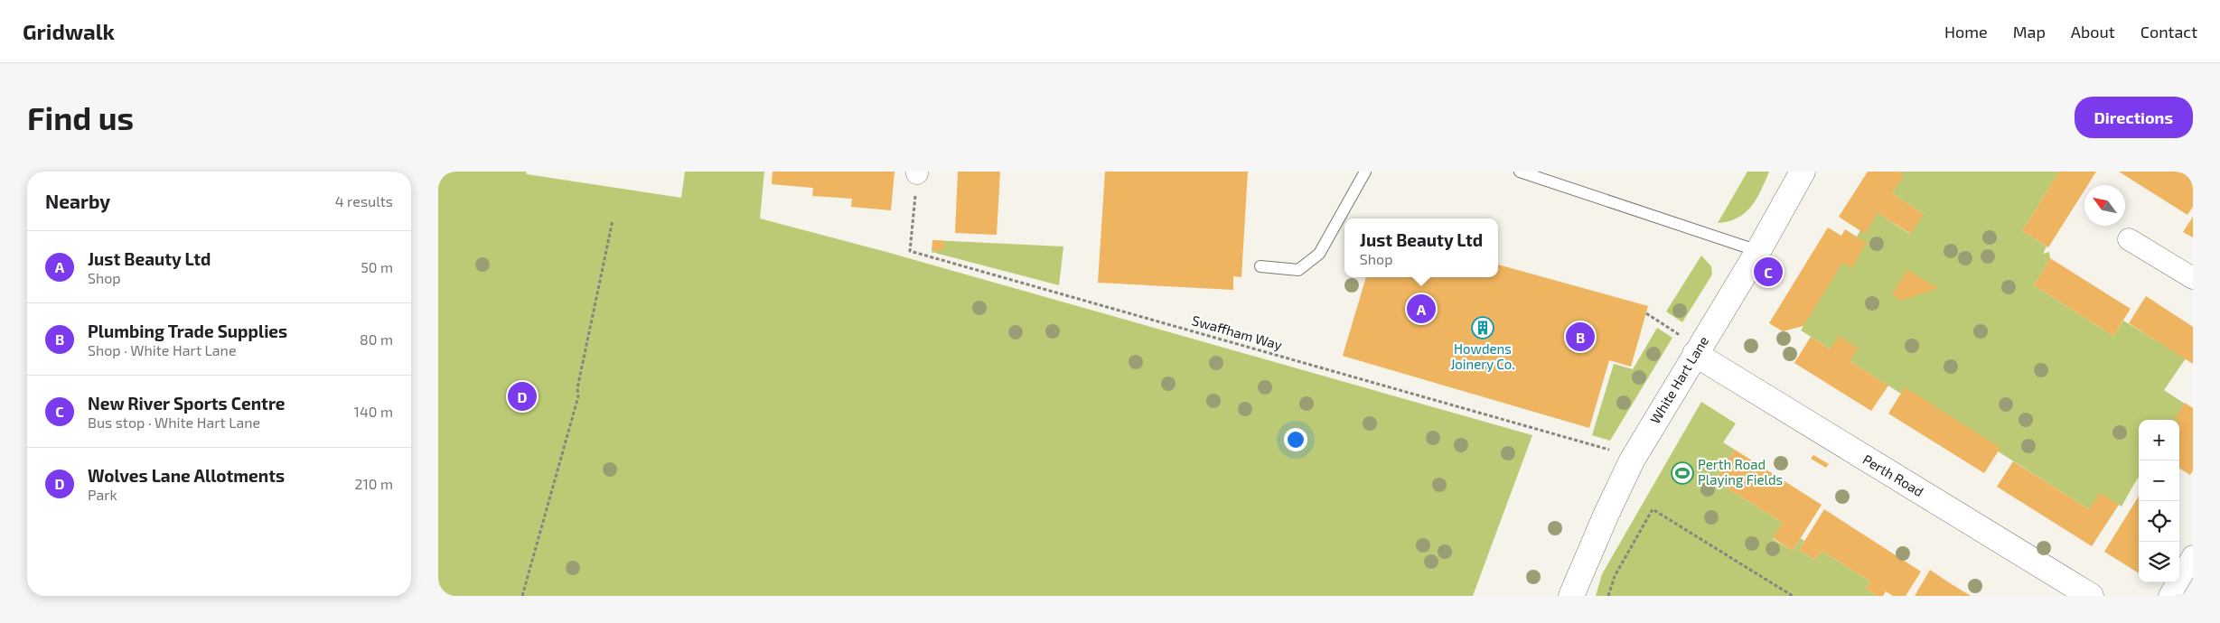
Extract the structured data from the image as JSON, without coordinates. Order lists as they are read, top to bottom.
{
  "streets": {
    "street": ["White Hart Lane", "Perth Road"],
    "path": ["Swaffham Way"]
  },
  "crossings": [
    ["Swaffham Way", "White Hart Lane"],
    ["White Hart Lane", "Perth Road"]
  ],
  "places": {
    "building": ["Howdens Joinery Co."],
    "sports": ["Perth Road Playing Fields"]
  },
  "north": "top left",
  "page": {
    "header": "Gridwalk",
    "nav": [
      "Home",
      "Map",
      "About",
      "Contact"
    ],
    "buttons": "Directions",
    "title": "Find us",
    "heading": ["Nearby", "4 results"],
    "popup": ["Just Beauty Ltd", "Shop"],
    "list": [
      {
        "mark": "A",
        "name": "Just Beauty Ltd",
        "note": "Shop",
        "value": "50 m"
      },
      {
        "mark": "B",
        "name": "Plumbing Trade Supplies",
        "note": "Shop · White Hart Lane",
        "value": "80 m"
      },
      {
        "mark": "C",
        "name": "New River Sports Centre",
        "note": "Bus stop · White Hart Lane",
        "value": "140 m"
      },
      {
        "mark": "D",
        "name": "Wolves Lane Allotments",
        "note": "Park",
        "value": "210 m"
      }
    ],
    "pins": [
      "C",
      "A",
      "B",
      "D"
    ],
    "map_buttons": ["+", "−"]
  }
}
